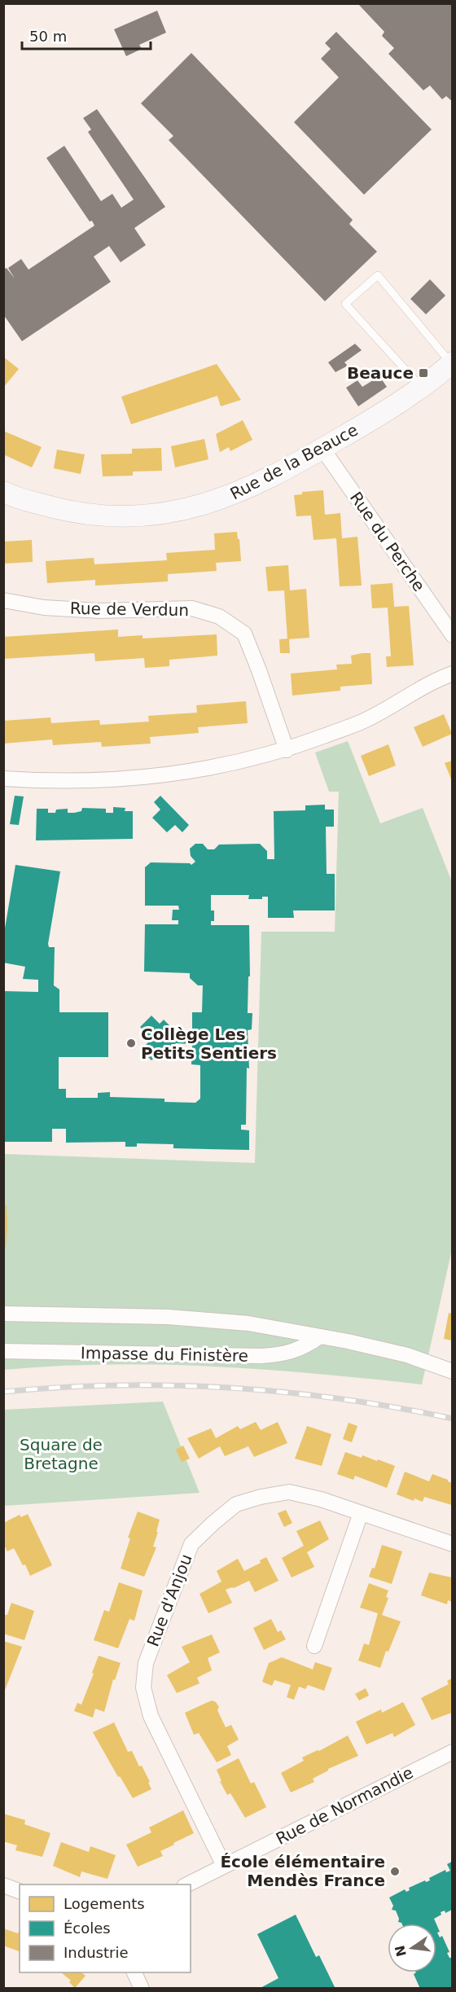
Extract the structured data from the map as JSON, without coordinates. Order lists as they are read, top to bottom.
{
  "streets": {
    "street": [
      "Rue de la Beauce",
      "Rue du Perche",
      "Rue de Verdun",
      "Impasse du Finistère",
      "Rue d'Anjou",
      "Rue de Normandie"
    ]
  },
  "crossings": [
    ["Rue de la Beauce", "Rue du Perche"],
    ["Rue d'Anjou", "Rue de Normandie"]
  ],
  "parks": ["Square de Bretagne"],
  "places": {
    "transit": ["Beauce"],
    "other": ["Collège Les Petits Sentiers", "École élémentaire Mendès France"]
  },
  "legend": ["Logements", "Écoles", "Industrie"],
  "scale_bar": "50 m",
  "north": "left"
}
